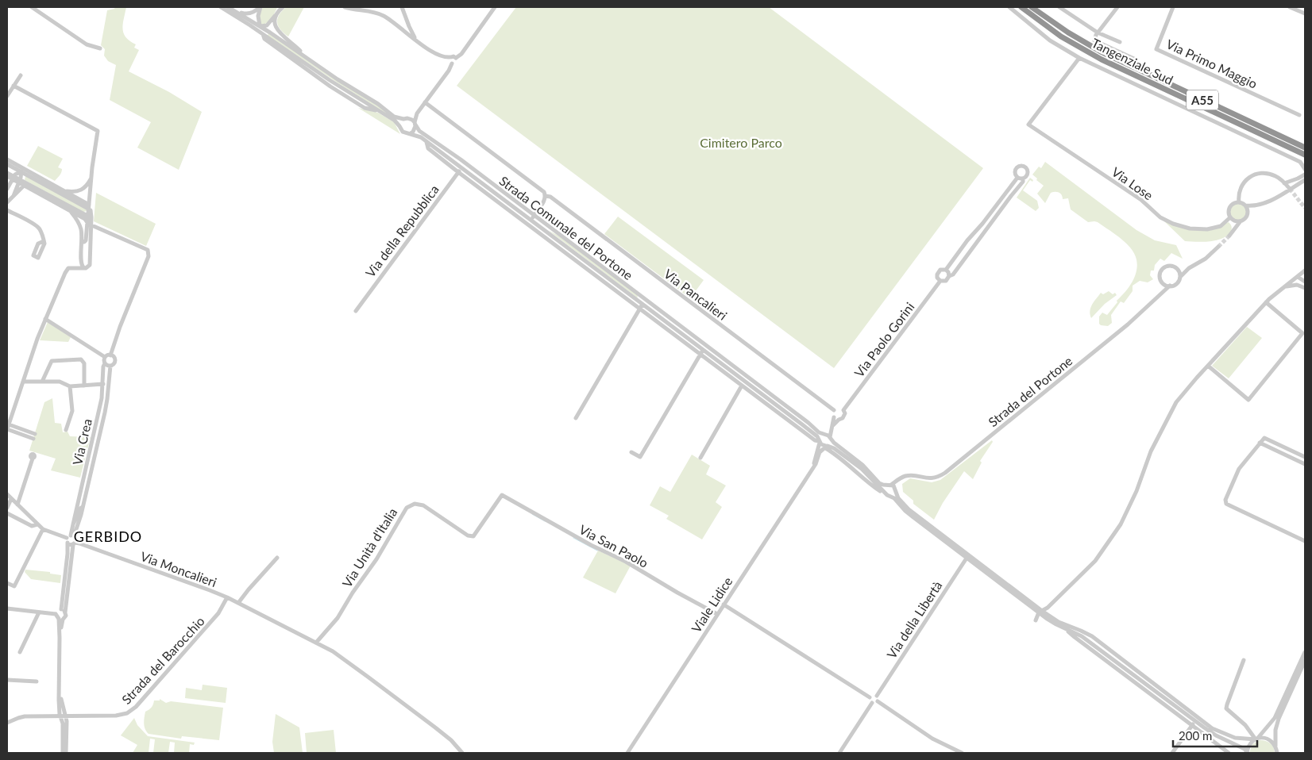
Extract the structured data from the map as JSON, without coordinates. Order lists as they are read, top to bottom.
{
  "streets": {
    "highway": ["Tangenziale Sud", "A55"],
    "street": [
      "Via Primo Maggio",
      "Via Lose",
      "Strada Comunale del Portone",
      "Via della Repubblica",
      "Via Pancalieri",
      "Via Paolo Gorini",
      "Strada del Portone",
      "Via Crea",
      "Via San Paolo",
      "Via Unità d'Italia",
      "Via Moncalieri",
      "Viale Lidice",
      "Via della Libertà",
      "Strada del Barocchio"
    ]
  },
  "crossings": [
    ["Strada Comunale del Portone", "Via della Repubblica"],
    ["Strada Comunale del Portone", "Via Paolo Gorini"],
    ["Strada Comunale del Portone", "Viale Lidice"],
    ["Strada Comunale del Portone", "Via della Libertà"],
    ["Via Pancalieri", "Via Paolo Gorini"],
    ["Via Crea", "Via Moncalieri"],
    ["Via San Paolo", "Via Unità d'Italia"],
    ["Via San Paolo", "Viale Lidice"],
    ["Via Unità d'Italia", "Via Moncalieri"],
    ["Via Moncalieri", "Strada del Barocchio"]
  ],
  "districts": ["GERBIDO"],
  "parks": ["Cimitero Parco"],
  "scale_bar": "200 m"
}
